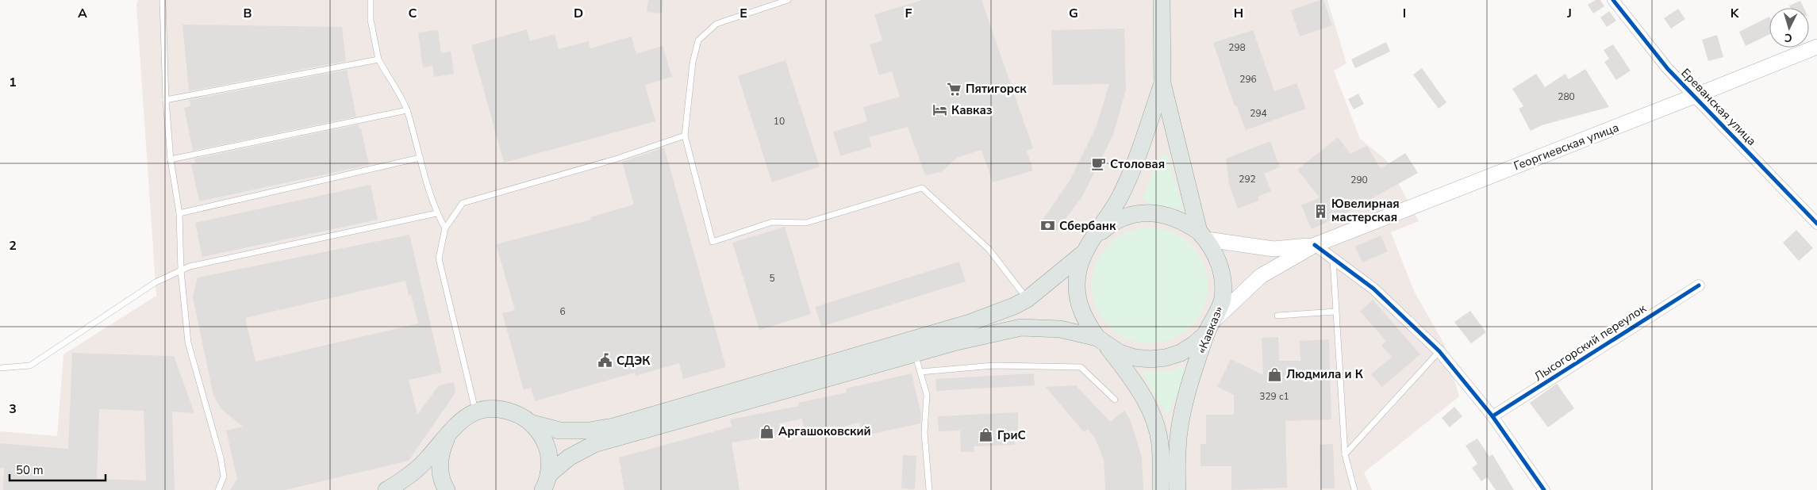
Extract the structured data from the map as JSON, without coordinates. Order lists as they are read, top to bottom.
{
  "streets": {
    "main road": ["Георгиевская улица", "«Кавказ»"],
    "street": ["Ереванская улица", "Лысогорский переулок"]
  },
  "crossings": [
    ["Ереванская улица", "Георгиевская улица"]
  ],
  "places": {
    "supermarket": ["Пятигорск"],
    "hotel": ["Кавказ"],
    "cafe": ["Столовая"],
    "building": ["Ювелирная мастерская"],
    "bank": ["Сбербанк"],
    "public building": ["СДЭК"],
    "shop": ["Людмила и К", "Аргашоковский", "ГриС"]
  },
  "house_numbers": [
    "298",
    "296",
    "280",
    "294",
    "10",
    "292",
    "290",
    "5",
    "6",
    "329 с1"
  ],
  "scale_bar": "50 m",
  "north": "bottom",
  "grid": {
    "columns": [
      "A",
      "B",
      "C",
      "D",
      "E",
      "F",
      "G",
      "H",
      "I",
      "J",
      "K"
    ],
    "rows": ["1", "2", "3"]
  }
}
